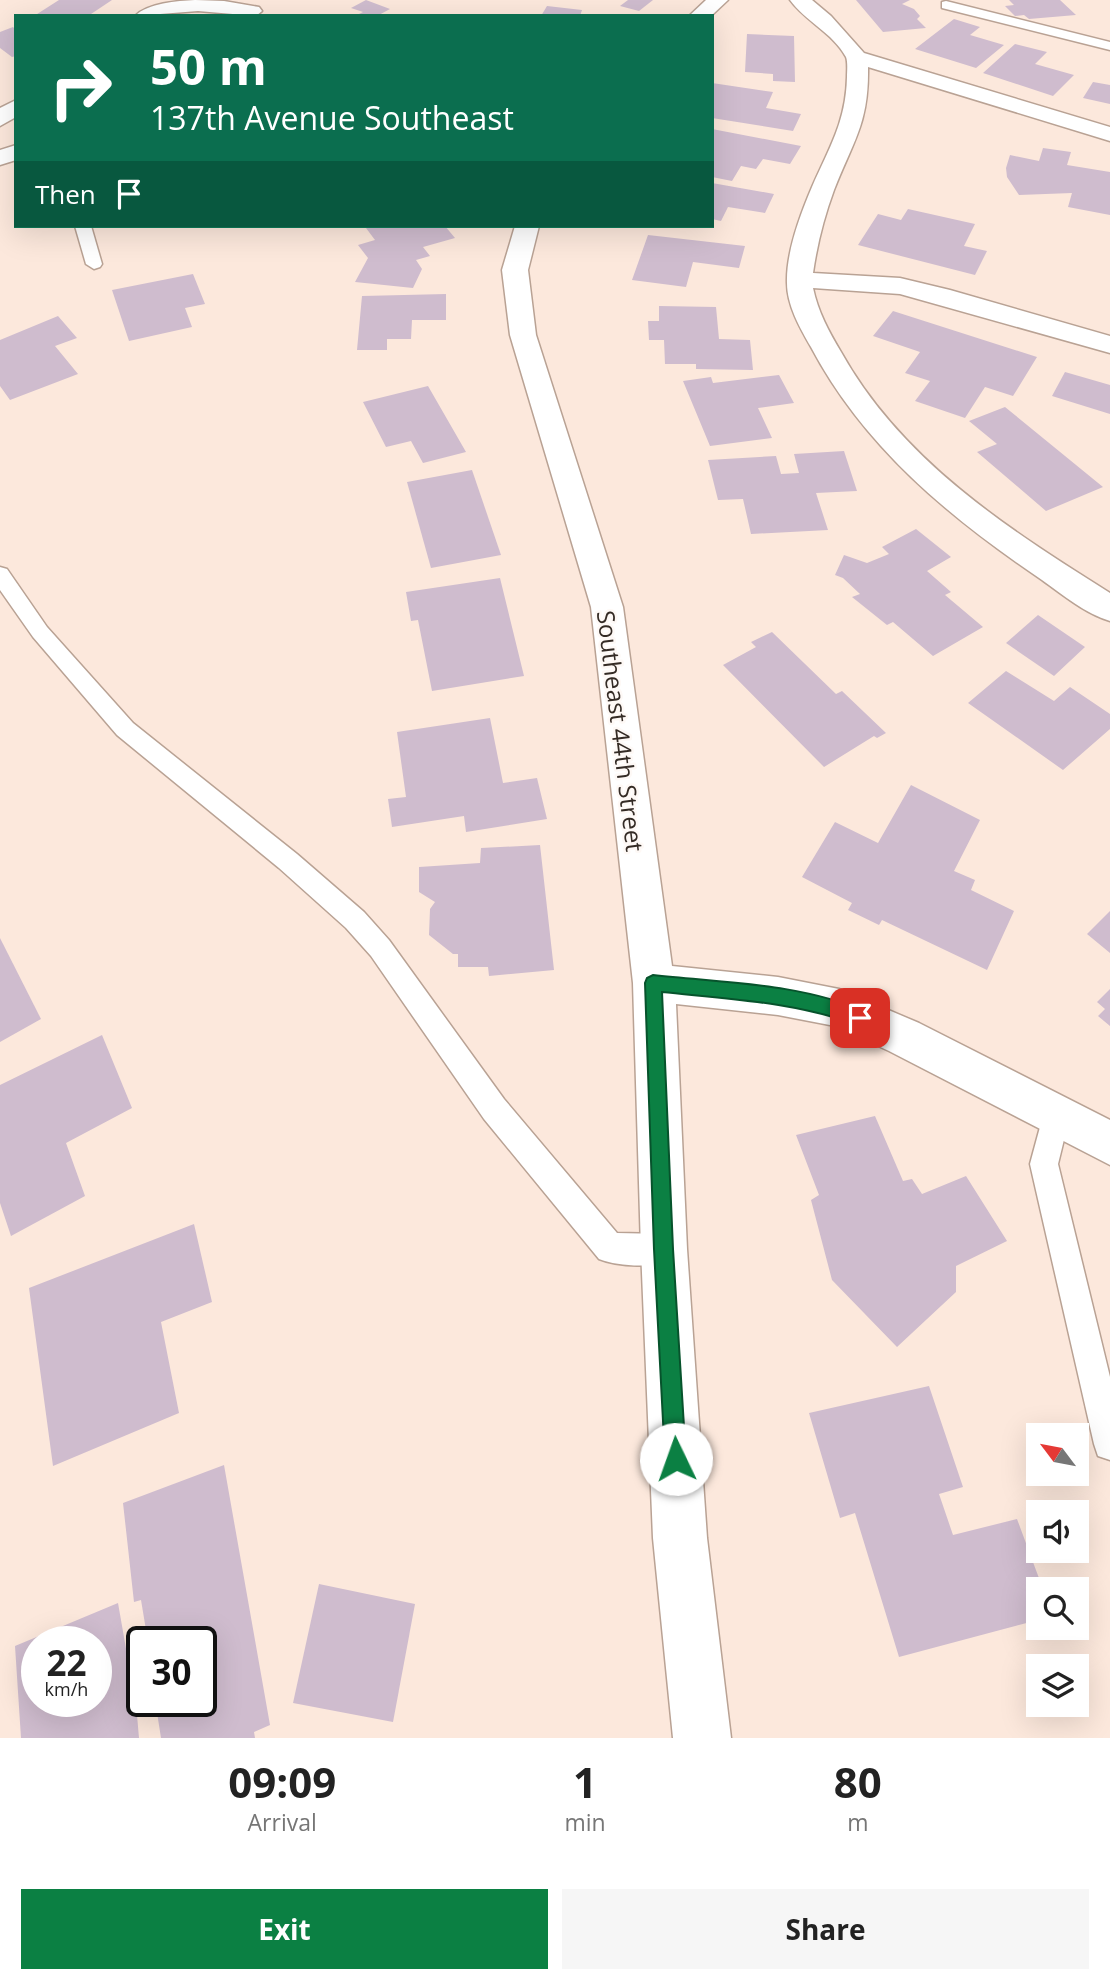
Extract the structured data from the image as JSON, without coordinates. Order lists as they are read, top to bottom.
{
  "streets": {
    "street": ["Southeast 44th Street"]
  },
  "north": "top left",
  "page": {
    "turn": ["50 m", "137th Avenue Southeast"],
    "then": "Then",
    "speed": "22 km/h",
    "limit": "30",
    "eta": [
      "09:09",
      "Arrival",
      "1",
      "min",
      "80",
      "m"
    ],
    "buttons": ["Exit", "Share"]
  }
}
